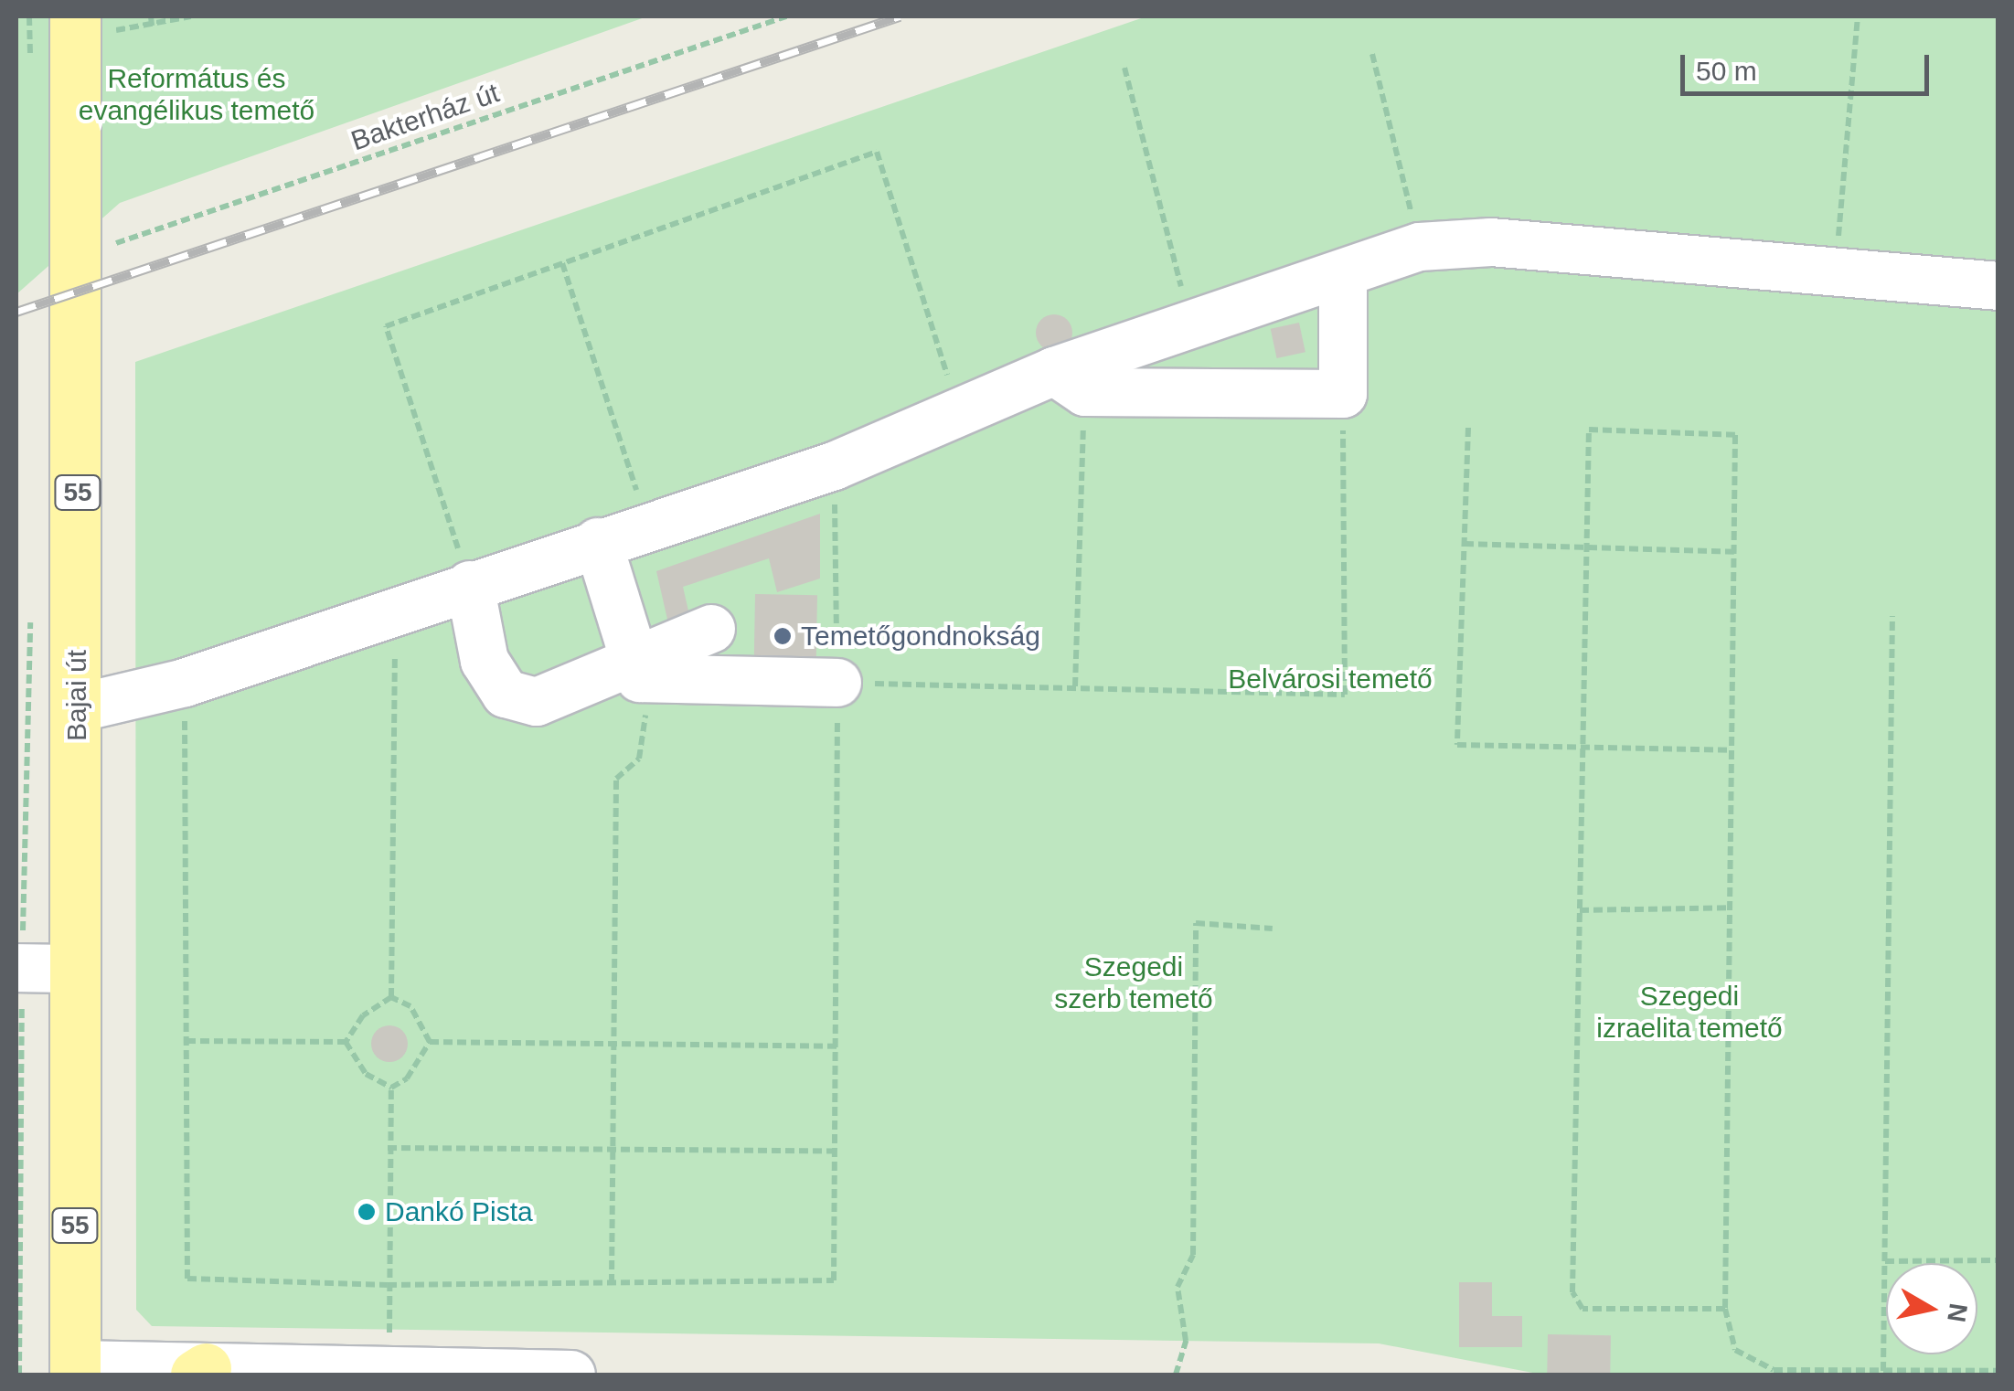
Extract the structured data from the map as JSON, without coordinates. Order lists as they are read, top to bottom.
{
  "streets": {
    "main road": ["55", "Bajai út"],
    "path": ["Bakterház út"]
  },
  "crossings": [
    ["Bakterház út", "Bajai út"]
  ],
  "parks": [
    "Református és evangélikus temető",
    "Belvárosi temető",
    "Szegedi szerb temető",
    "Szegedi izraelita temető"
  ],
  "places": ["Temetőgondnokság", "Dankó Pista"],
  "scale_bar": "50 m",
  "north": "right"
}
